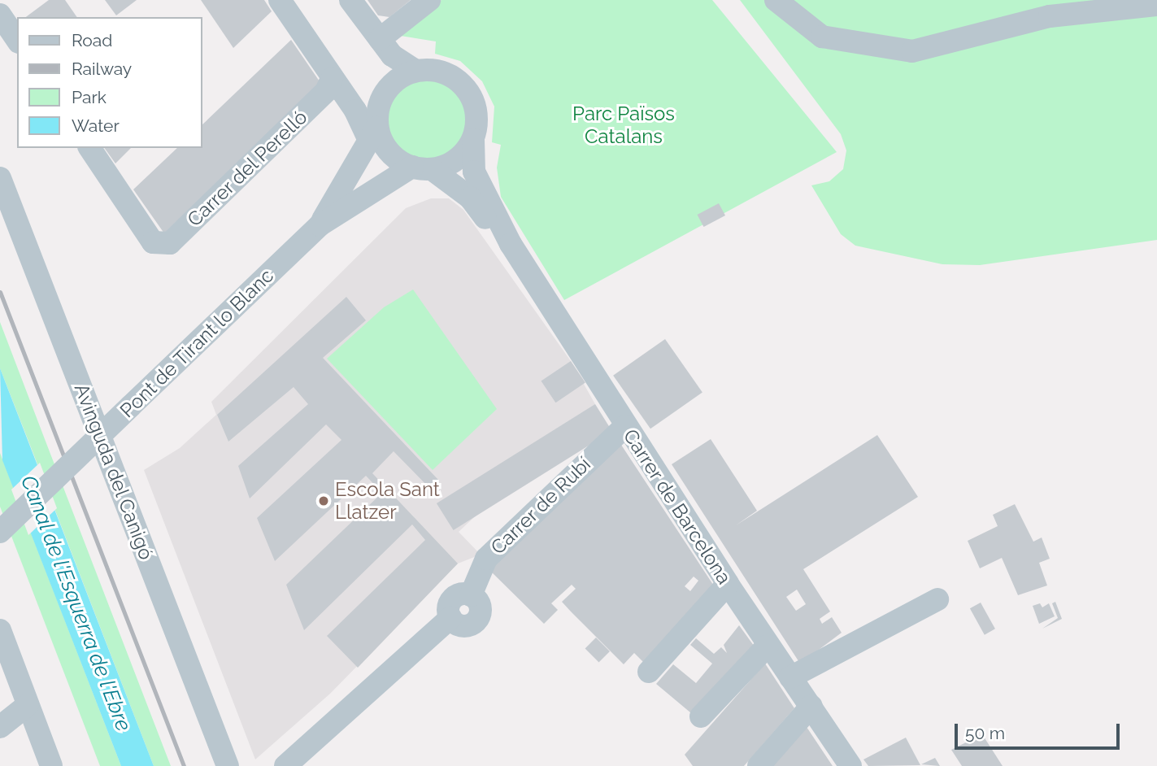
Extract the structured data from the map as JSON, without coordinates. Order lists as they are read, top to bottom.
{
  "streets": {
    "street": [
      "Carrer del Perelló",
      "Pont de Tirant lo Blanc",
      "Avinguda del Canigó",
      "Carrer de Rubí",
      "Carrer de Barcelona"
    ]
  },
  "crossings": [
    ["Carrer de Rubí", "Carrer de Barcelona"]
  ],
  "water": ["Canal de l'Esquerra de l'Ebre"],
  "parks": ["Parc Països Catalans"],
  "places": ["Escola Sant Llatzer"],
  "legend": [
    "Road",
    "Railway",
    "Park",
    "Water"
  ],
  "scale_bar": "50 m"
}
